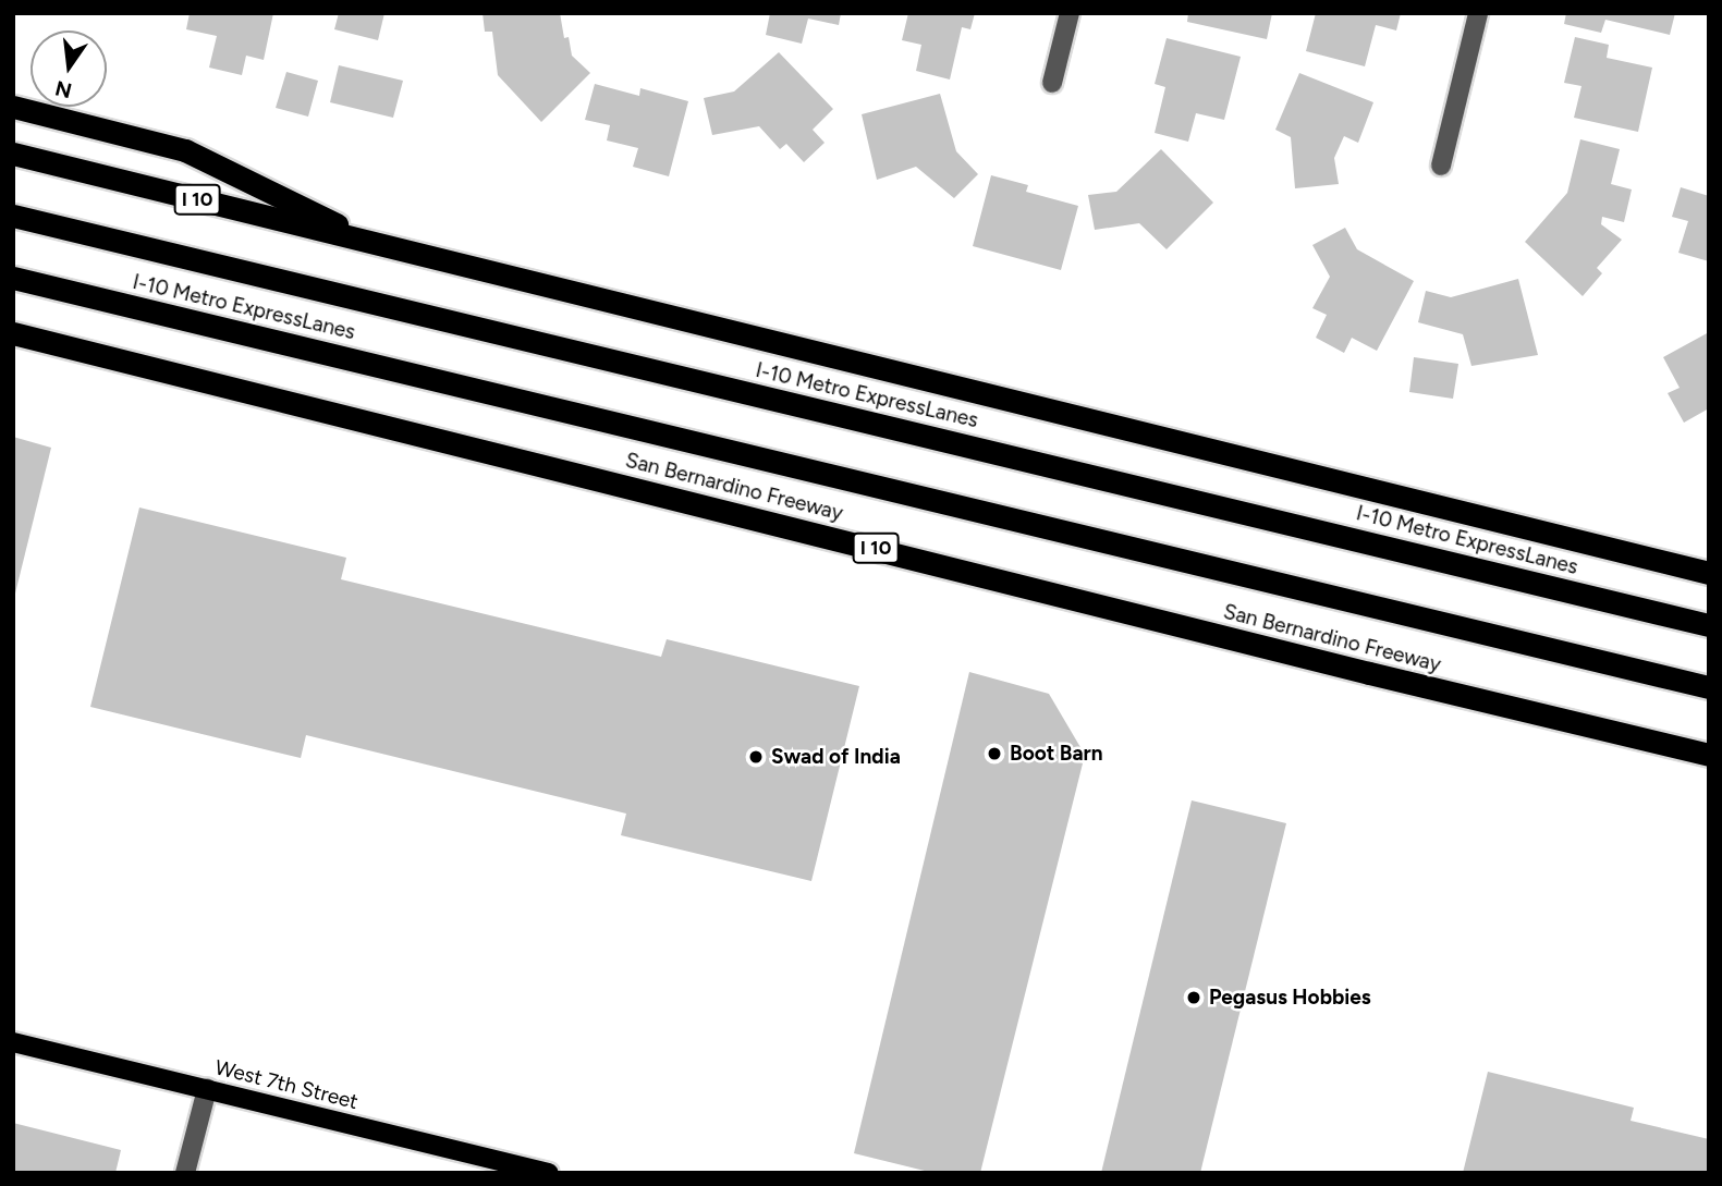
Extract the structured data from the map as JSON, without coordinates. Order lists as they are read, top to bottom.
{
  "streets": {
    "highway": ["I 10", "I-10 Metro ExpressLanes", "San Bernardino Freeway"],
    "main road": ["West 7th Street"]
  },
  "places": ["Boot Barn", "Swad of India", "Pegasus Hobbies"],
  "north": "bottom"
}
